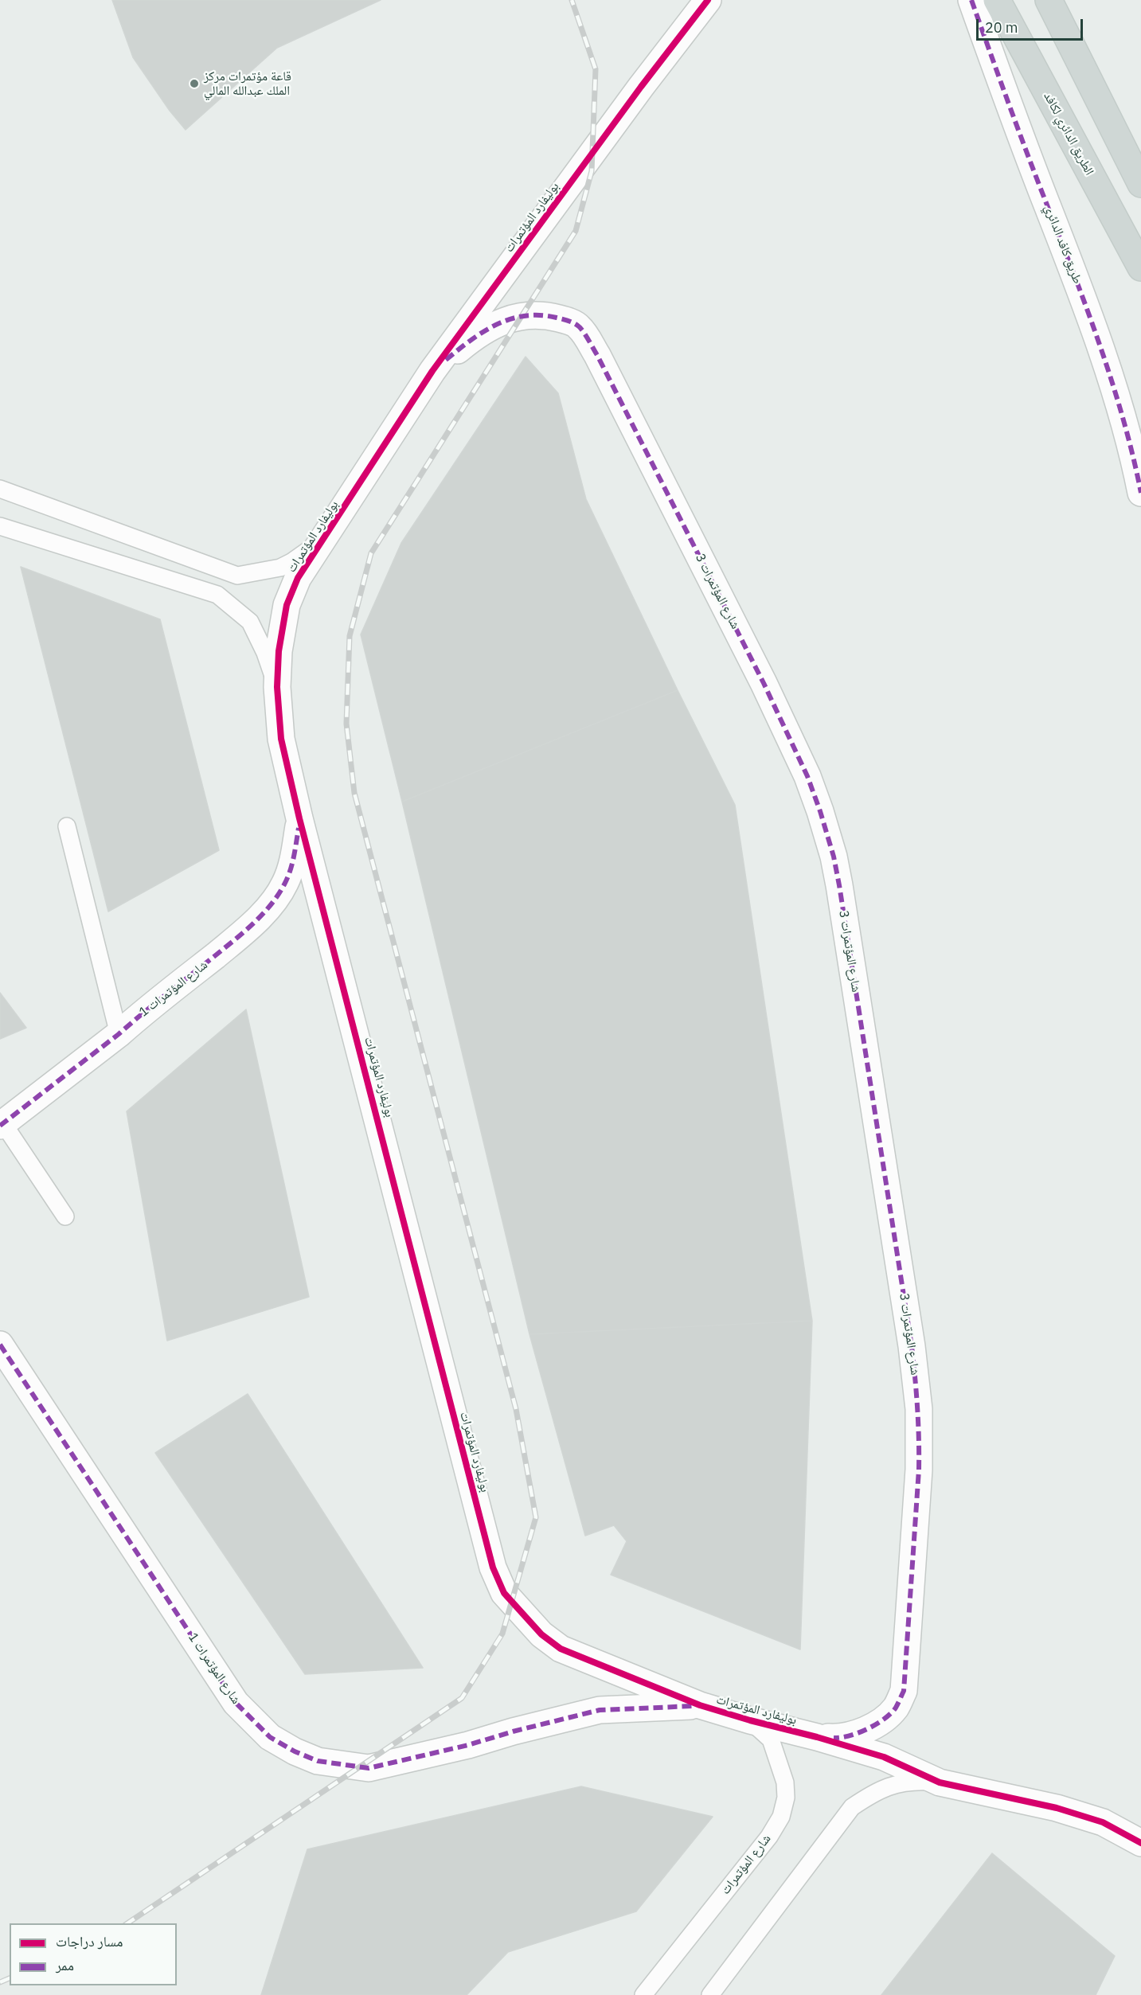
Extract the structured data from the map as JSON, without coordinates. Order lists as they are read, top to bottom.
{
  "streets": {
    "main road": ["الطريق الدائري لكافد"],
    "street": [
      "بوليفارد المؤتمرات",
      "طريق كافد الدائري",
      "شارع المؤتمرات 3",
      "شارع المؤتمرات 1"
    ],
    "lane": ["شارع المؤتمرات"]
  },
  "crossings": [
    ["بوليفارد المؤتمرات", "شارع المؤتمرات 3"],
    ["بوليفارد المؤتمرات", "شارع المؤتمرات 1"],
    ["بوليفارد المؤتمرات", "شارع المؤتمرات"]
  ],
  "places": ["قاعة مؤتمرات مركز الملك عبدالله المالي"],
  "legend": ["مسار دراجات", "ممر"],
  "scale_bar": "20 m"
}
